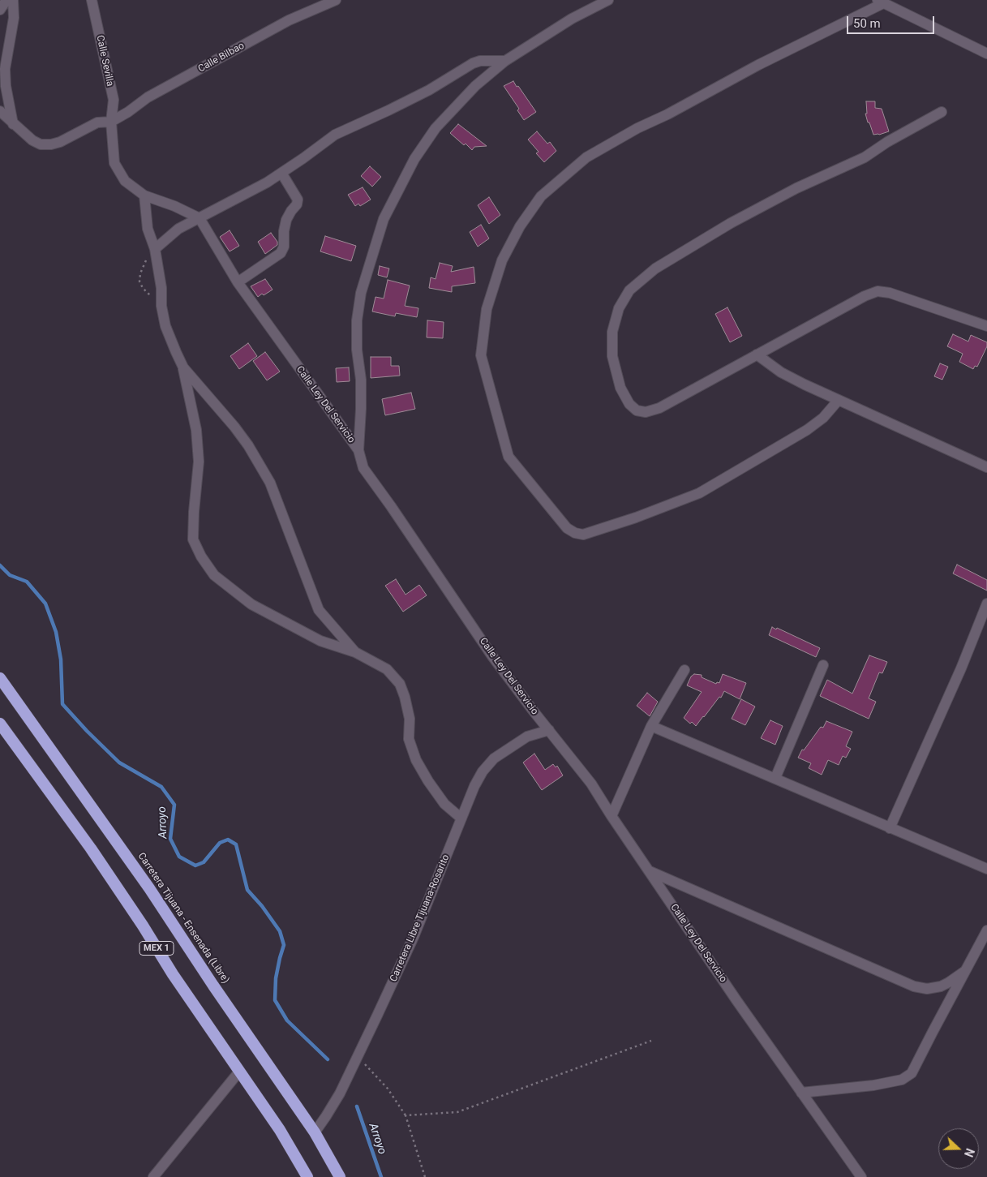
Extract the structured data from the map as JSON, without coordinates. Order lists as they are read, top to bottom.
{
  "streets": {
    "highway": ["Carretera Tijuana - Ensenada (Libre)", "MEX 1"],
    "street": [
      "Calle Bilbao",
      "Calle Sevilla",
      "Calle Ley Del Servicio",
      "Carretera Libre Tijuana-Rosarito"
    ]
  },
  "crossings": [
    ["Calle Bilbao", "Calle Sevilla"],
    ["Calle Ley Del Servicio", "Carretera Libre Tijuana-Rosarito"],
    ["Carretera Tijuana - Ensenada (Libre)", "Carretera Libre Tijuana-Rosarito"]
  ],
  "water": ["Arroyo"],
  "scale_bar": "50 m",
  "north": "right"
}
